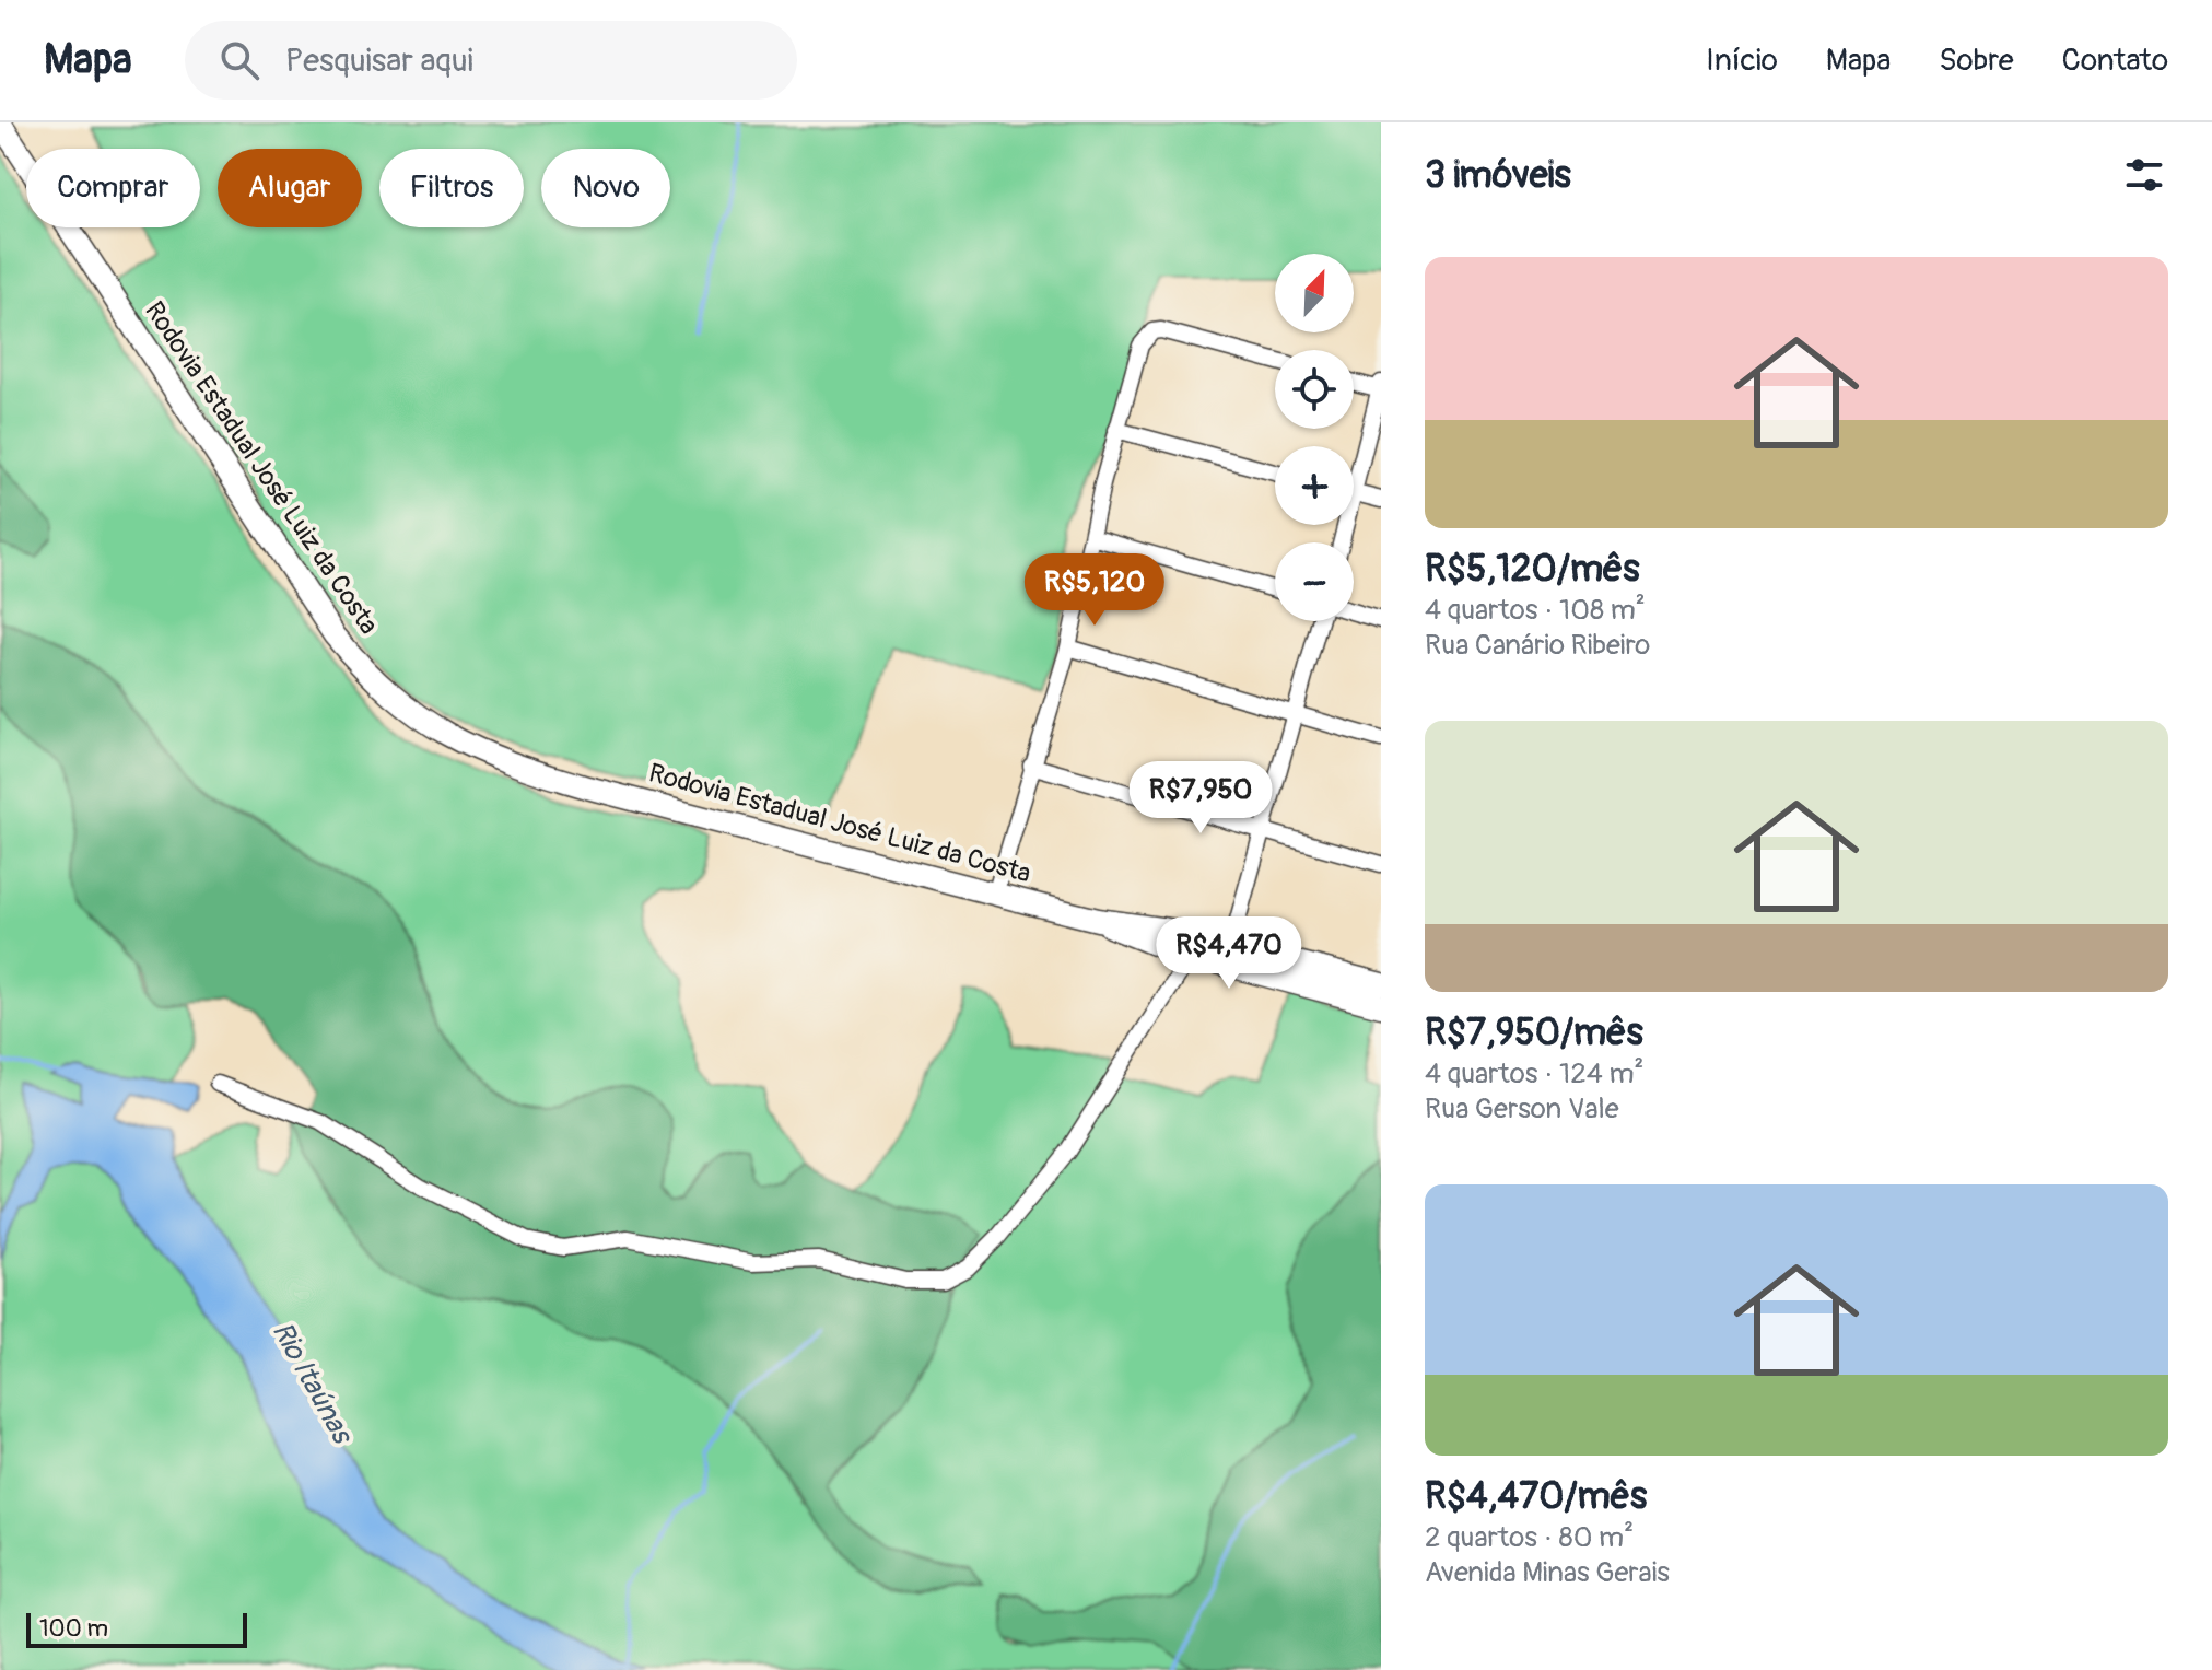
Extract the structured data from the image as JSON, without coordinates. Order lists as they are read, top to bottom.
{
  "streets": {
    "main road": ["Rodovia Estadual José Luiz da Costa"]
  },
  "water": ["Rio Itaúnas"],
  "scale_bar": "100 m",
  "north": "top right",
  "page": {
    "header": "Mapa",
    "search": "Pesquisar aqui",
    "nav": [
      "Início",
      "Mapa",
      "Sobre",
      "Contato"
    ],
    "heading": "3 imóveis",
    "chip": [
      "Comprar",
      "Alugar",
      "Filtros",
      "Novo"
    ],
    "list": [
      {
        "name": "R$5,120/mês",
        "note": "4 quartos · 108 m² · Rua Canário Ribeiro"
      },
      {
        "name": "R$7,950/mês",
        "note": "4 quartos · 124 m² · Rua Gerson Vale"
      },
      {
        "name": "R$4,470/mês",
        "note": "2 quartos · 80 m² · Avenida Minas Gerais"
      }
    ],
    "map_buttons": ["+", "−"],
    "price": ["R$5,120", "R$7,950", "R$4,470"],
    "scale": "100 m"
  }
}
